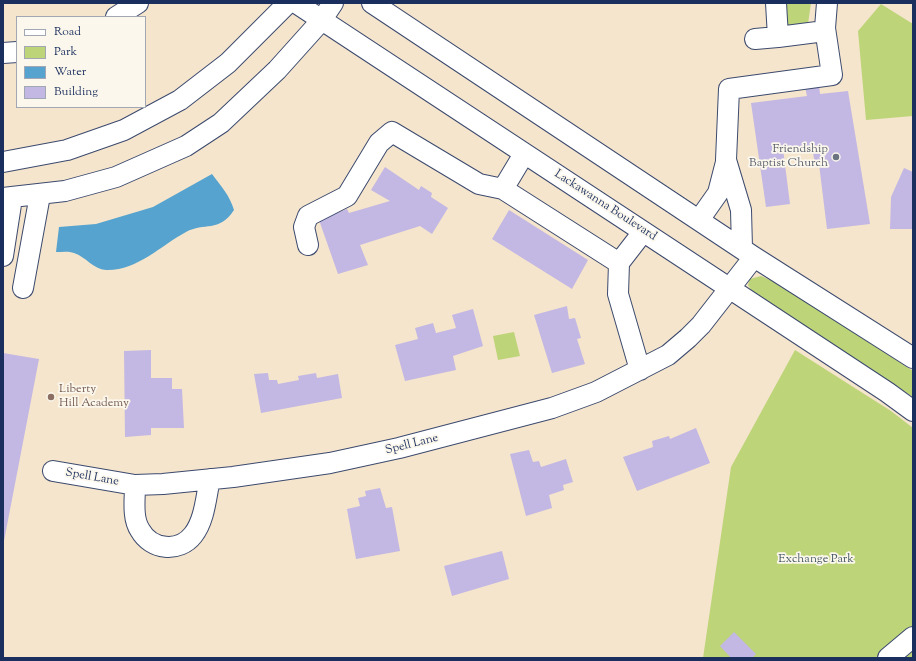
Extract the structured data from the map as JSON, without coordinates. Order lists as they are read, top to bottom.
{
  "streets": {
    "street": ["Lackawanna Boulevard", "Spell Lane"]
  },
  "crossings": [
    ["Lackawanna Boulevard", "Spell Lane"]
  ],
  "parks": ["Exchange Park"],
  "places": ["Friendship Baptist Church", "Liberty Hill Academy"],
  "legend": [
    "Road",
    "Park",
    "Water",
    "Building"
  ]
}
